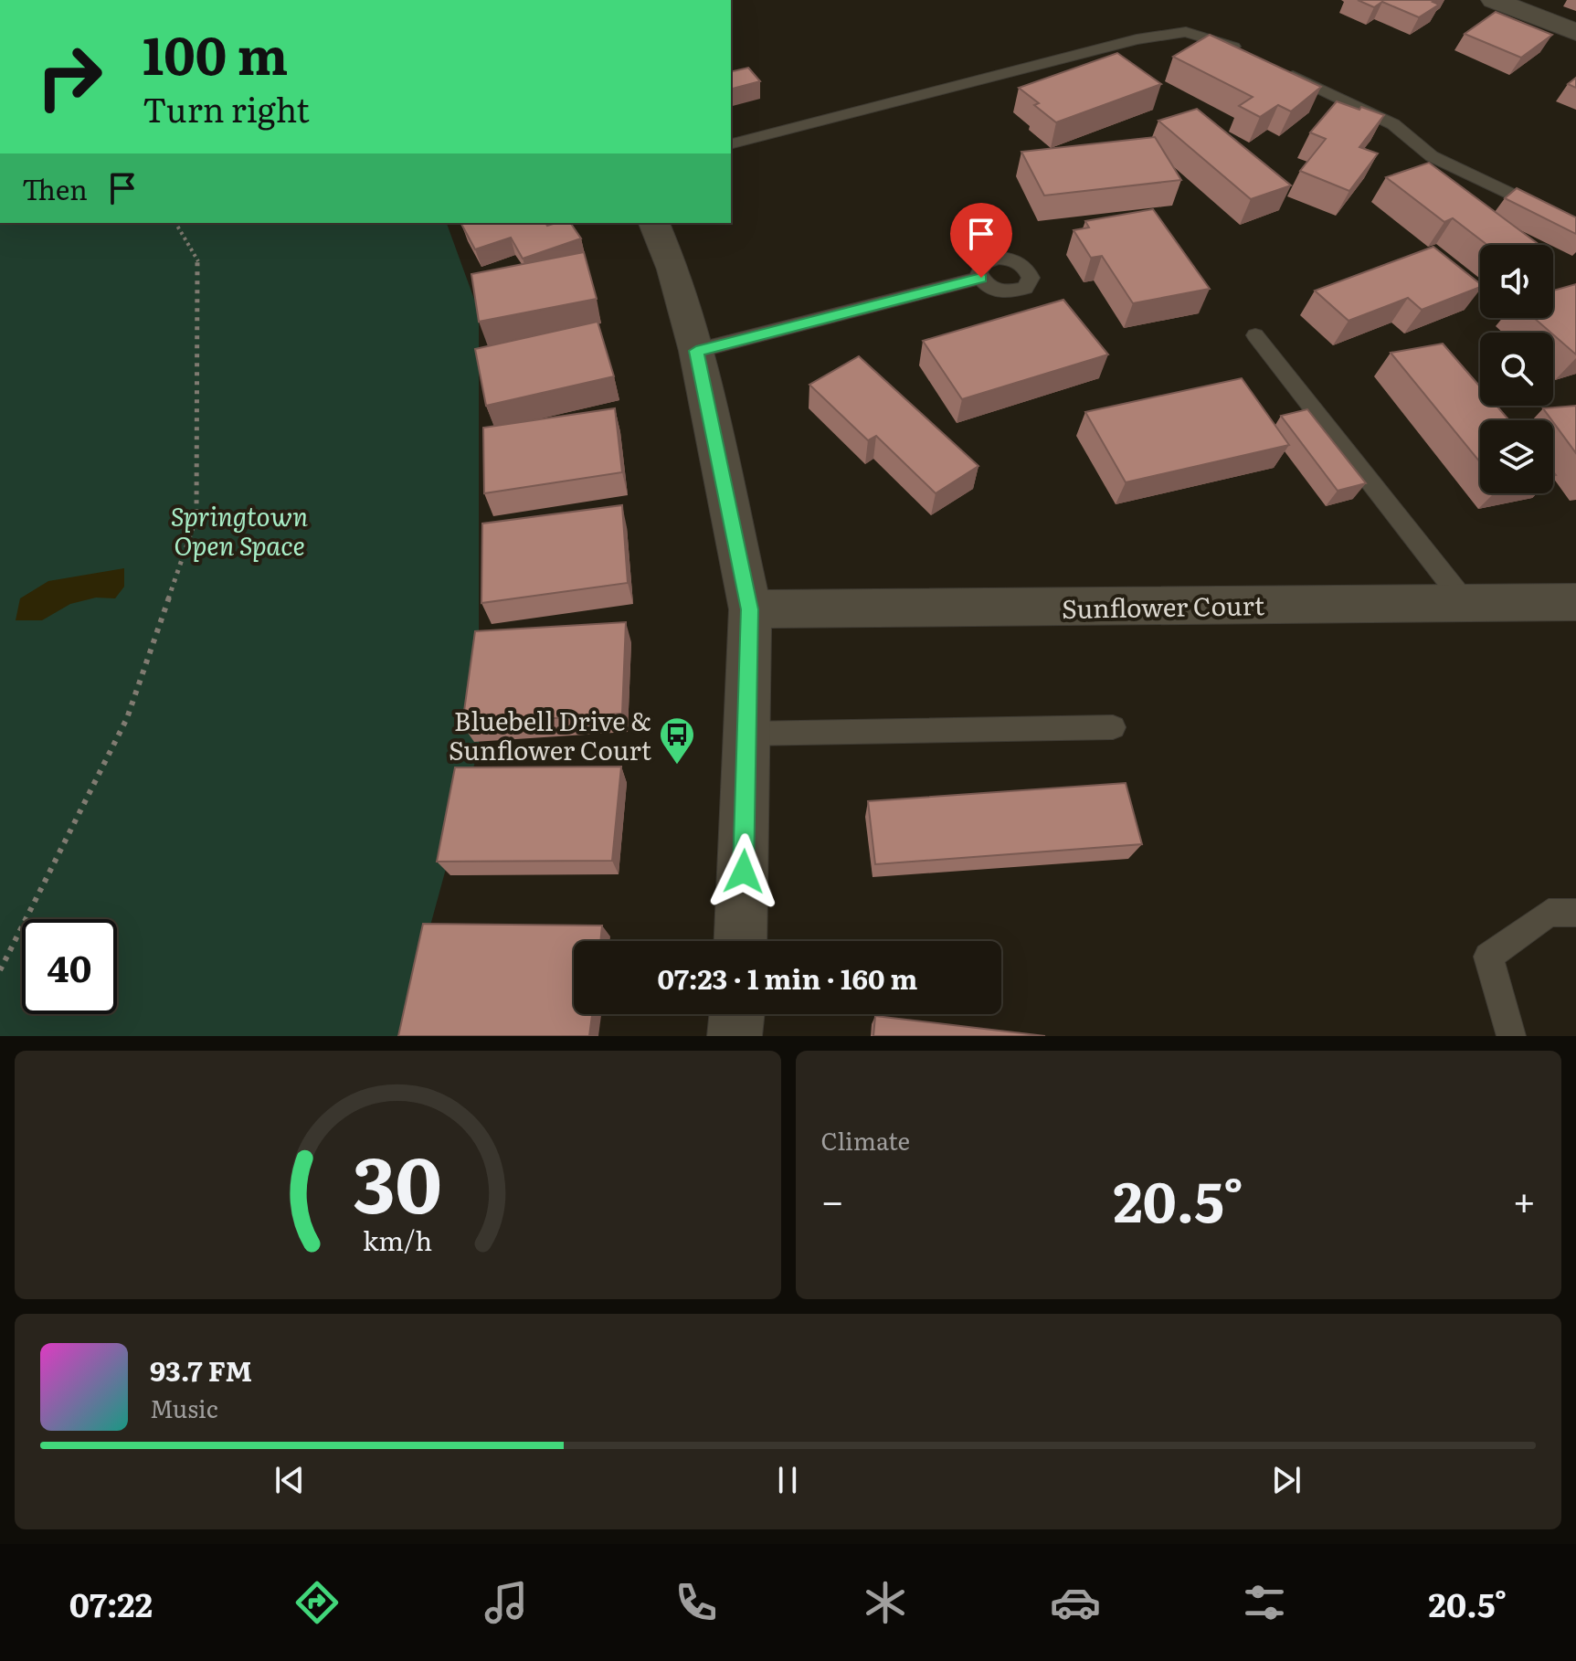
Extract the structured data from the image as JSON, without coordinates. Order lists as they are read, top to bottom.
{
  "streets": {
    "street": ["Sunflower Court"]
  },
  "parks": ["Springtown Open Space"],
  "places": {
    "bus stop": ["Bluebell Drive & Sunflower Court"]
  },
  "page": {
    "turn": ["100 m", "Turn right"],
    "then": "Then",
    "limit": "40",
    "trip": "07:23 · 1 min · 160 m",
    "tile": "Climate",
    "heat": ["−", "20.5°", "+"],
    "song": ["93.7 FM", "Music"],
    "tabs": ["07:22", "20.5°"],
    "gauge": ["30", "km/h"]
  }
}
